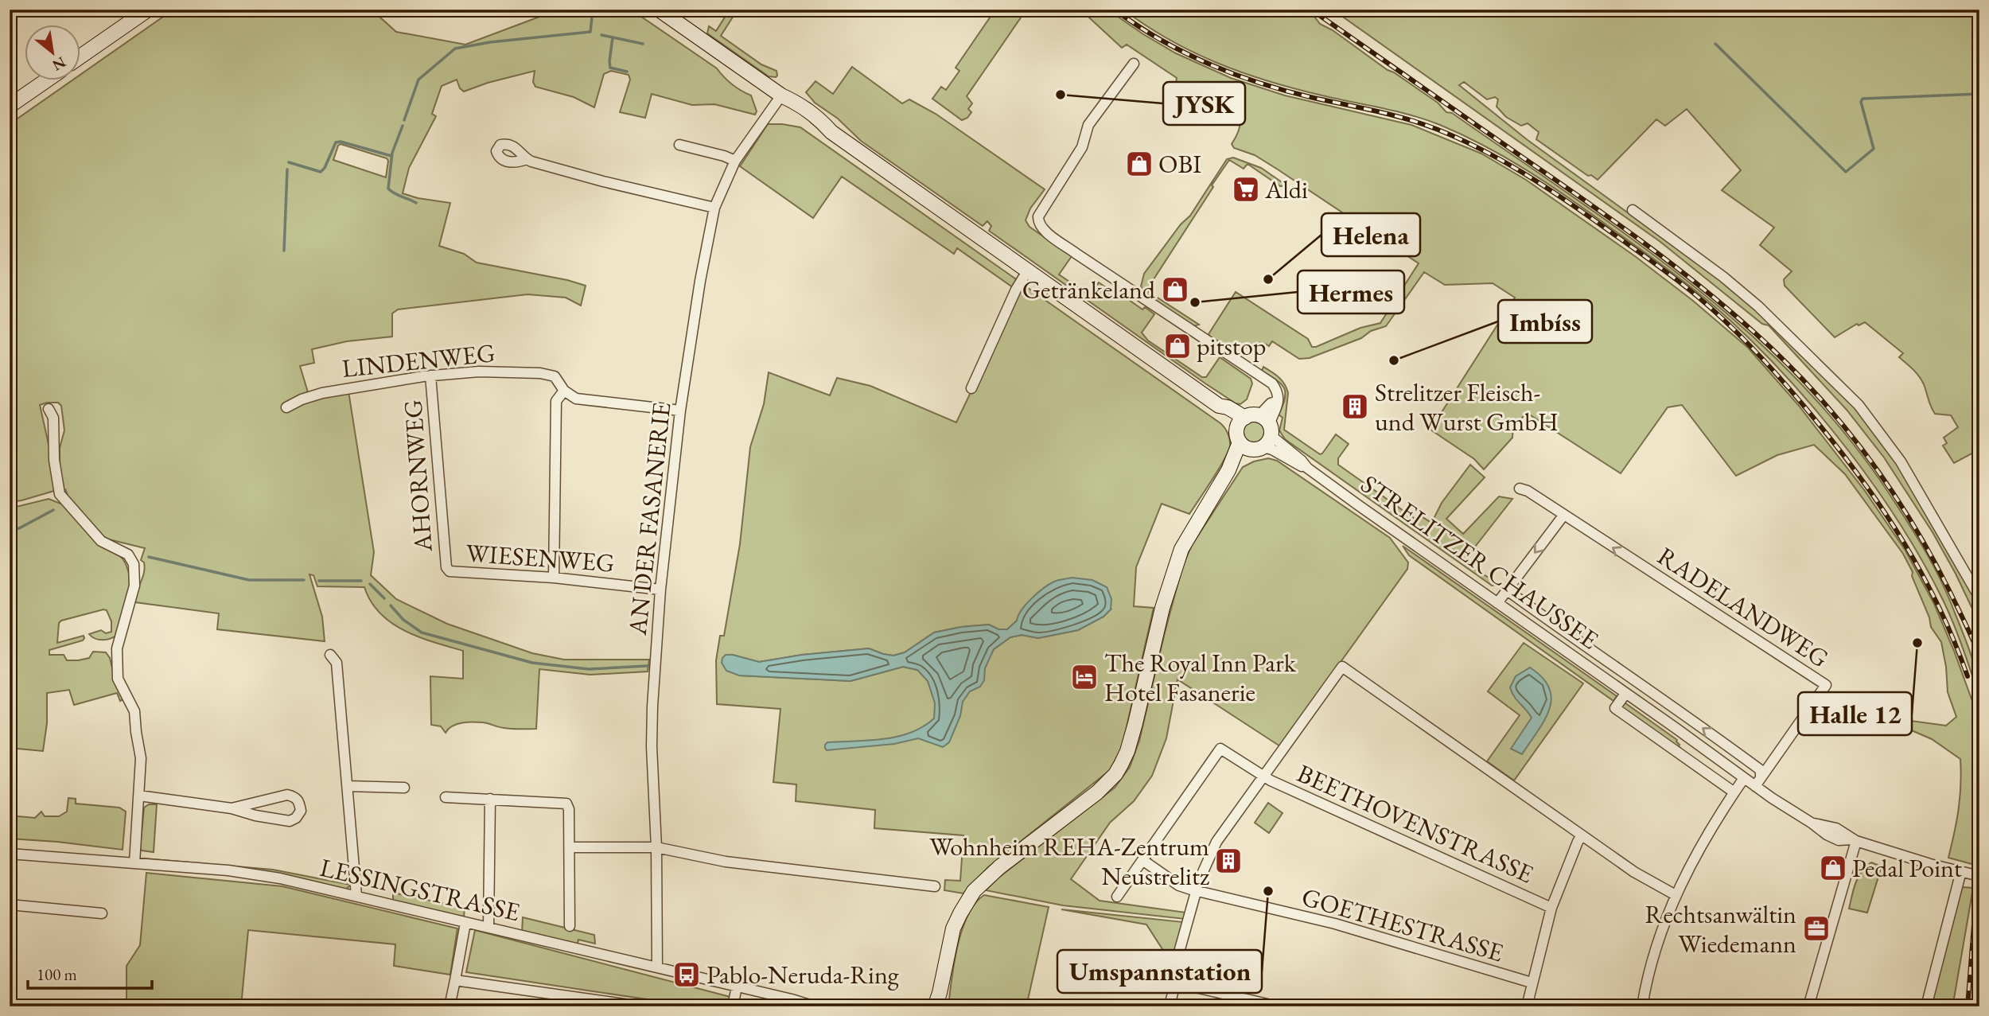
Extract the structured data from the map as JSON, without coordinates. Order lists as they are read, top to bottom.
{
  "streets": {
    "main road": ["STRELITZER CHAUSSEE"],
    "street": [
      "LINDENWEG",
      "AHORNWEG",
      "AN DER FASANERIE",
      "WIESENWEG",
      "RADELANDWEG",
      "BEETHOVENSTRASSE",
      "LESSINGSTRASSE",
      "GOETHESTRASSE"
    ]
  },
  "crossings": [
    ["LINDENWEG", "AHORNWEG"],
    ["LINDENWEG", "AN DER FASANERIE"],
    ["AHORNWEG", "WIESENWEG"],
    ["AN DER FASANERIE", "WIESENWEG"],
    ["AN DER FASANERIE", "STRELITZER CHAUSSEE"],
    ["AN DER FASANERIE", "LESSINGSTRASSE"],
    ["STRELITZER CHAUSSEE", "RADELANDWEG"],
    ["BEETHOVENSTRASSE", "GOETHESTRASSE"]
  ],
  "places": {
    "other": [
      "JYSK",
      "Helena",
      "Hermes",
      "Imbíss",
      "Halle 12",
      "Umspannstation"
    ],
    "shop": [
      "OBI",
      "Getränkeland",
      "pitstop",
      "Pedal Point"
    ],
    "supermarket": ["Aldi"],
    "building": ["Strelitzer Fleisch- und Wurst GmbH", "Wohnheim REHA-Zentrum Neustrelitz"],
    "hotel": ["The Royal Inn Park Hotel Fasanerie"],
    "office": ["Rechtsanwältin Wiedemann"],
    "bus stop": ["Pablo-Neruda-Ring"]
  },
  "scale_bar": "100 m",
  "north": "bottom right"
}
